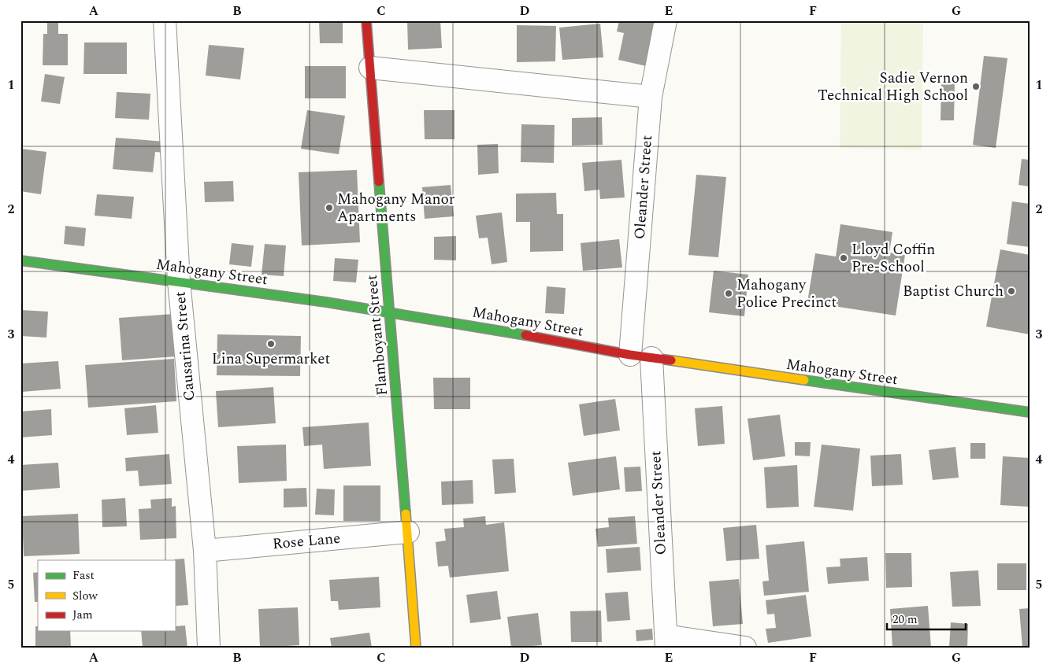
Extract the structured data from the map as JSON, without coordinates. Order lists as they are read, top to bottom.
{
  "streets": {
    "street": [
      "Oleander Street",
      "Mahogany Street",
      "Flamboyant Street",
      "Causarina Street",
      "Rose Lane"
    ]
  },
  "crossings": [
    ["Oleander Street", "Mahogany Street"],
    ["Mahogany Street", "Flamboyant Street"],
    ["Mahogany Street", "Causarina Street"],
    ["Flamboyant Street", "Rose Lane"],
    ["Causarina Street", "Rose Lane"]
  ],
  "places": [
    "Sadie Vernon Technical High School",
    "Mahogany Manor Apartments",
    "Lloyd Coffin Pre-School",
    "Baptist Church",
    "Mahogany Police Precinct",
    "Lina Supermarket"
  ],
  "legend": ["Fast", "Slow", "Jam"],
  "scale_bar": "20 m",
  "grid": {
    "columns": [
      "A",
      "B",
      "C",
      "D",
      "E",
      "F",
      "G"
    ],
    "rows": [
      "1",
      "2",
      "3",
      "4",
      "5"
    ]
  }
}
